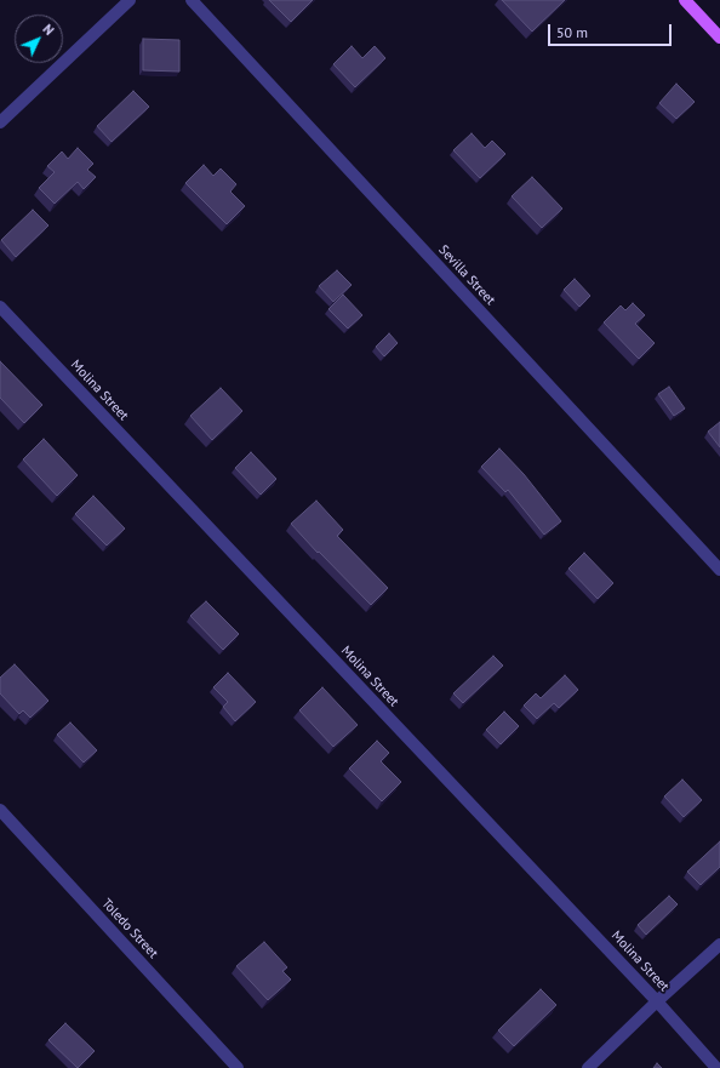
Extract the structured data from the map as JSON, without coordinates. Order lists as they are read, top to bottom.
{
  "streets": {
    "street": ["Sevilla Street", "Molina Street", "Toledo Street"]
  },
  "scale_bar": "50 m",
  "north": "top right"
}
